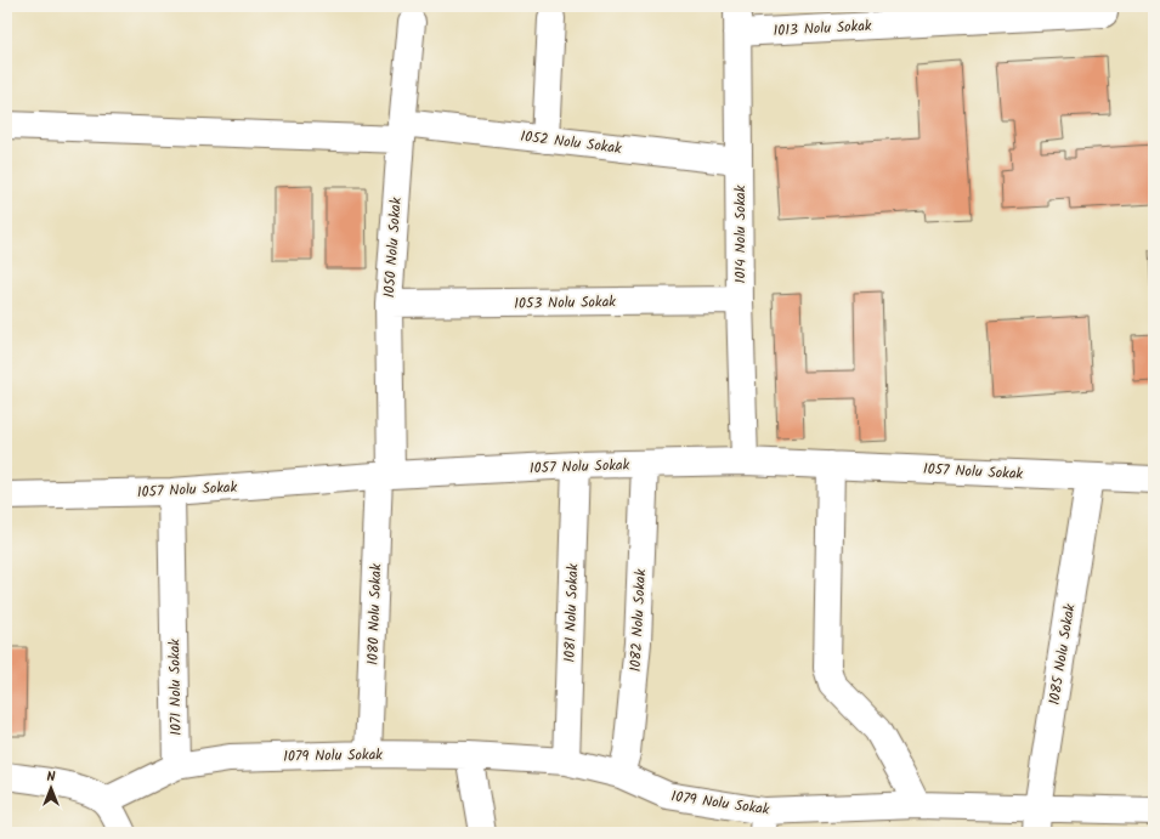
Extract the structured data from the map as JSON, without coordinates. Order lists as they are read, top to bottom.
{
  "streets": {
    "street": [
      "1013 Nolu Sokak",
      "1052 Nolu Sokak",
      "1014 Nolu Sokak",
      "1050 Nolu Sokak",
      "1053 Nolu Sokak",
      "1057 Nolu Sokak",
      "1081 Nolu Sokak",
      "1080 Nolu Sokak",
      "1082 Nolu Sokak",
      "1085 Nolu Sokak",
      "1071 Nolu Sokak",
      "1079 Nolu Sokak"
    ]
  },
  "crossings": [
    ["1013 Nolu Sokak", "1014 Nolu Sokak"],
    ["1052 Nolu Sokak", "1014 Nolu Sokak"],
    ["1052 Nolu Sokak", "1050 Nolu Sokak"],
    ["1014 Nolu Sokak", "1053 Nolu Sokak"],
    ["1014 Nolu Sokak", "1057 Nolu Sokak"],
    ["1050 Nolu Sokak", "1053 Nolu Sokak"],
    ["1050 Nolu Sokak", "1057 Nolu Sokak"],
    ["1050 Nolu Sokak", "1080 Nolu Sokak"],
    ["1057 Nolu Sokak", "1081 Nolu Sokak"],
    ["1057 Nolu Sokak", "1080 Nolu Sokak"],
    ["1057 Nolu Sokak", "1082 Nolu Sokak"],
    ["1057 Nolu Sokak", "1085 Nolu Sokak"],
    ["1057 Nolu Sokak", "1071 Nolu Sokak"],
    ["1081 Nolu Sokak", "1079 Nolu Sokak"],
    ["1080 Nolu Sokak", "1079 Nolu Sokak"],
    ["1082 Nolu Sokak", "1079 Nolu Sokak"],
    ["1085 Nolu Sokak", "1079 Nolu Sokak"],
    ["1071 Nolu Sokak", "1079 Nolu Sokak"]
  ],
  "north": "top"
}
